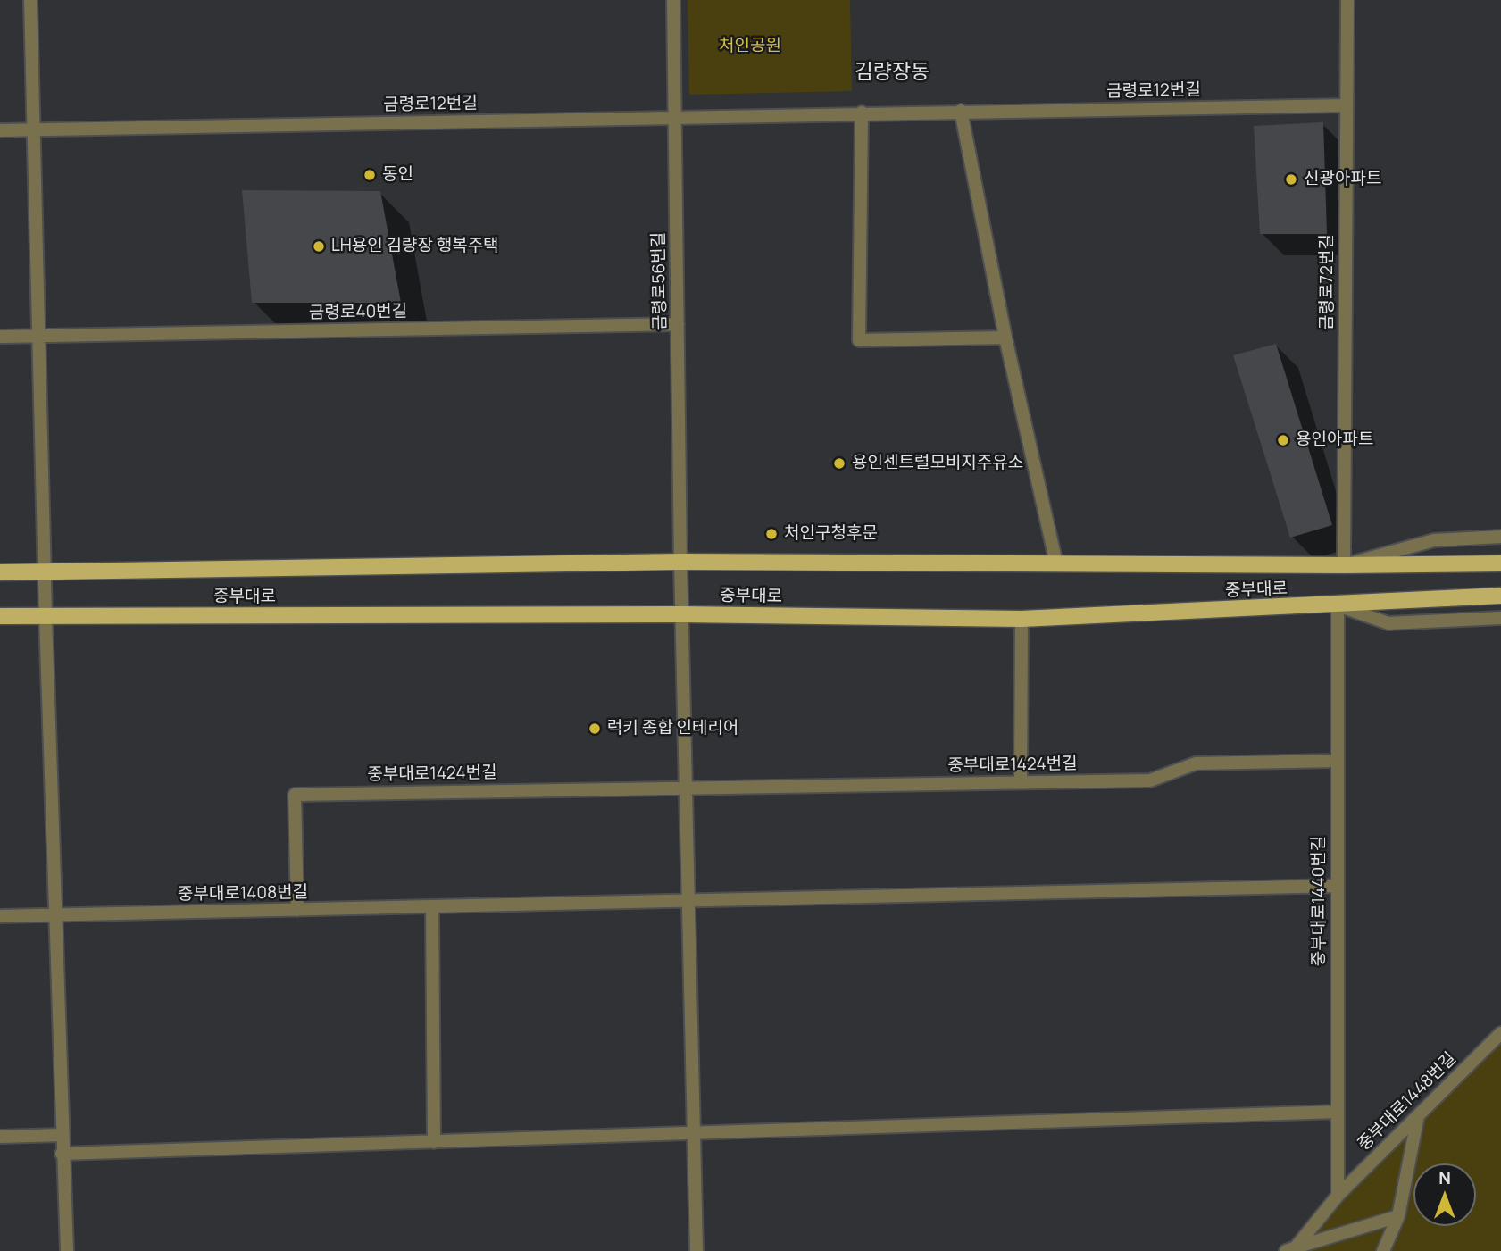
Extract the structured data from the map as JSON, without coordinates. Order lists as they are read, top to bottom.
{
  "streets": {
    "main road": ["중부대로"],
    "street": [
      "금령로12번길",
      "금령로56번길",
      "금령로72번길",
      "금령로40번길",
      "중부대로1424번길",
      "중부대로1408번길",
      "중부대로1440번길",
      "중부대로1448번길"
    ]
  },
  "crossings": [
    ["금령로12번길", "금령로56번길"],
    ["금령로12번길", "금령로72번길"],
    ["금령로56번길", "금령로40번길"],
    ["금령로56번길", "중부대로"],
    ["금령로72번길", "중부대로"],
    ["중부대로", "중부대로1440번길"],
    ["중부대로1424번길", "중부대로1408번길"],
    ["중부대로1424번길", "중부대로1440번길"],
    ["중부대로1440번길", "중부대로1448번길"]
  ],
  "districts": ["김량장동"],
  "parks": ["처인공원"],
  "places": [
    "동인",
    "신광아파트",
    "LH용인 김량장 행복주택",
    "용인아파트",
    "용인센트럴모비지주유소",
    "처인구청후문",
    "럭키 종합 인테리어"
  ],
  "north": "top"
}
